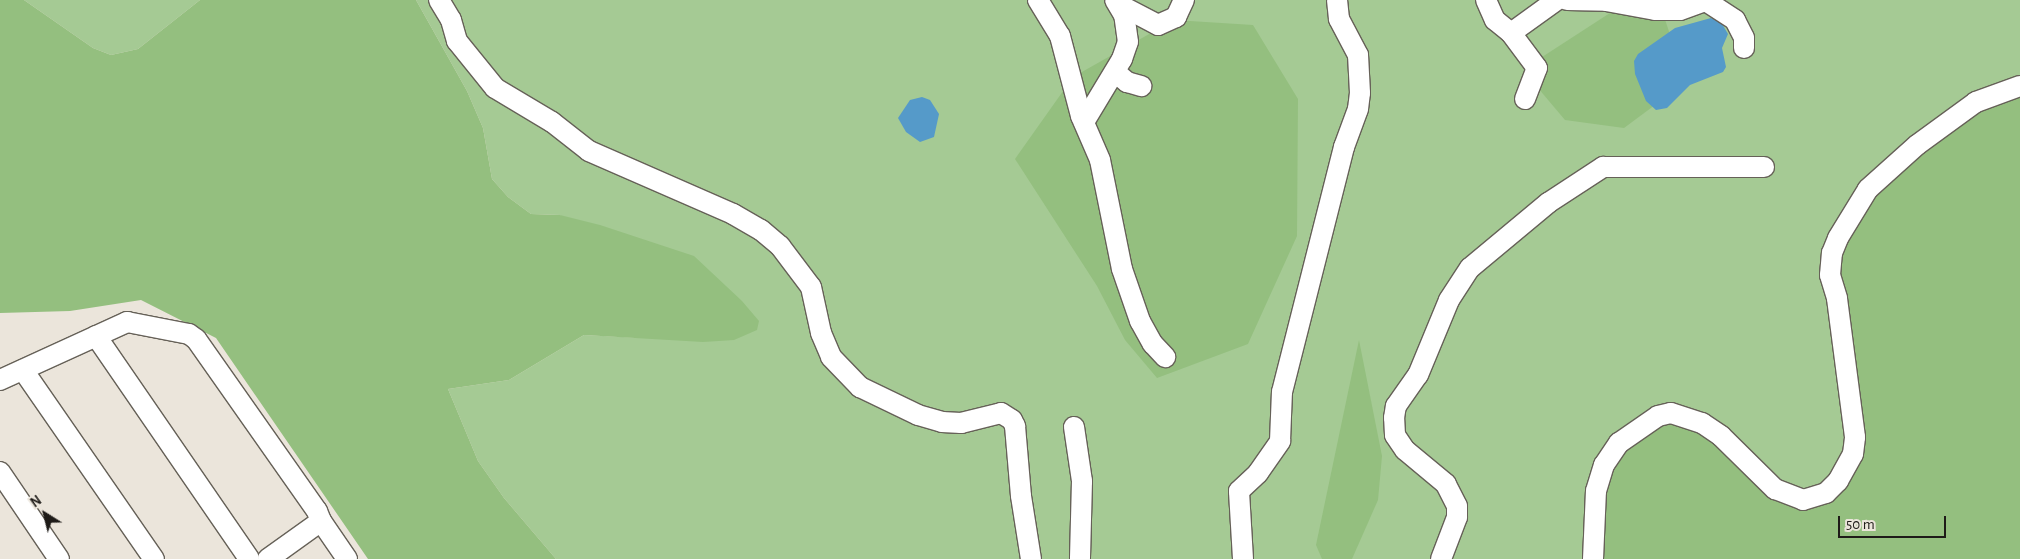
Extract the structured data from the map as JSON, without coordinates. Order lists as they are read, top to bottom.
{
  "scale_bar": "50 m",
  "north": "top left"
}
